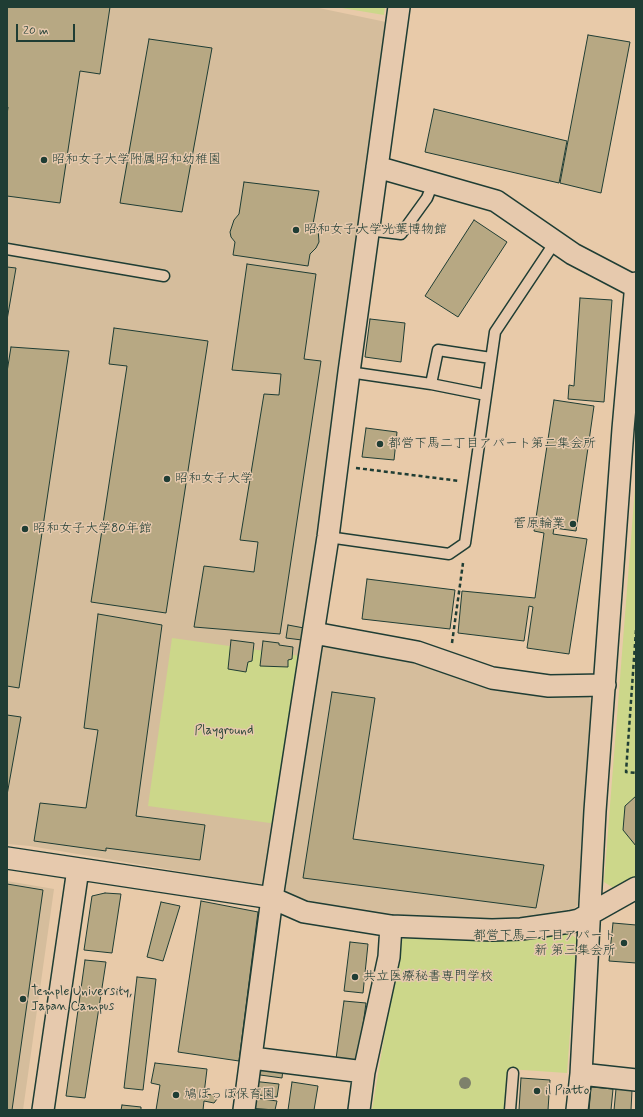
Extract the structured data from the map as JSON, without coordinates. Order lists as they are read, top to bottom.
{
  "parks": ["Playground"],
  "places": [
    "昭和女子大学附属昭和幼稚園",
    "昭和女子大学光葉博物館",
    "都営下馬二丁目アパート第二集会所",
    "昭和女子大学",
    "菅原輪業",
    "昭和女子大学80年館",
    "都営下馬二丁目アパート 新 第三集会所",
    "共立医療秘書専門学校",
    "Temple University, Japan Campus",
    "il Piatto",
    "鳩ぽっぽ保育園"
  ],
  "scale_bar": "20 m"
}
